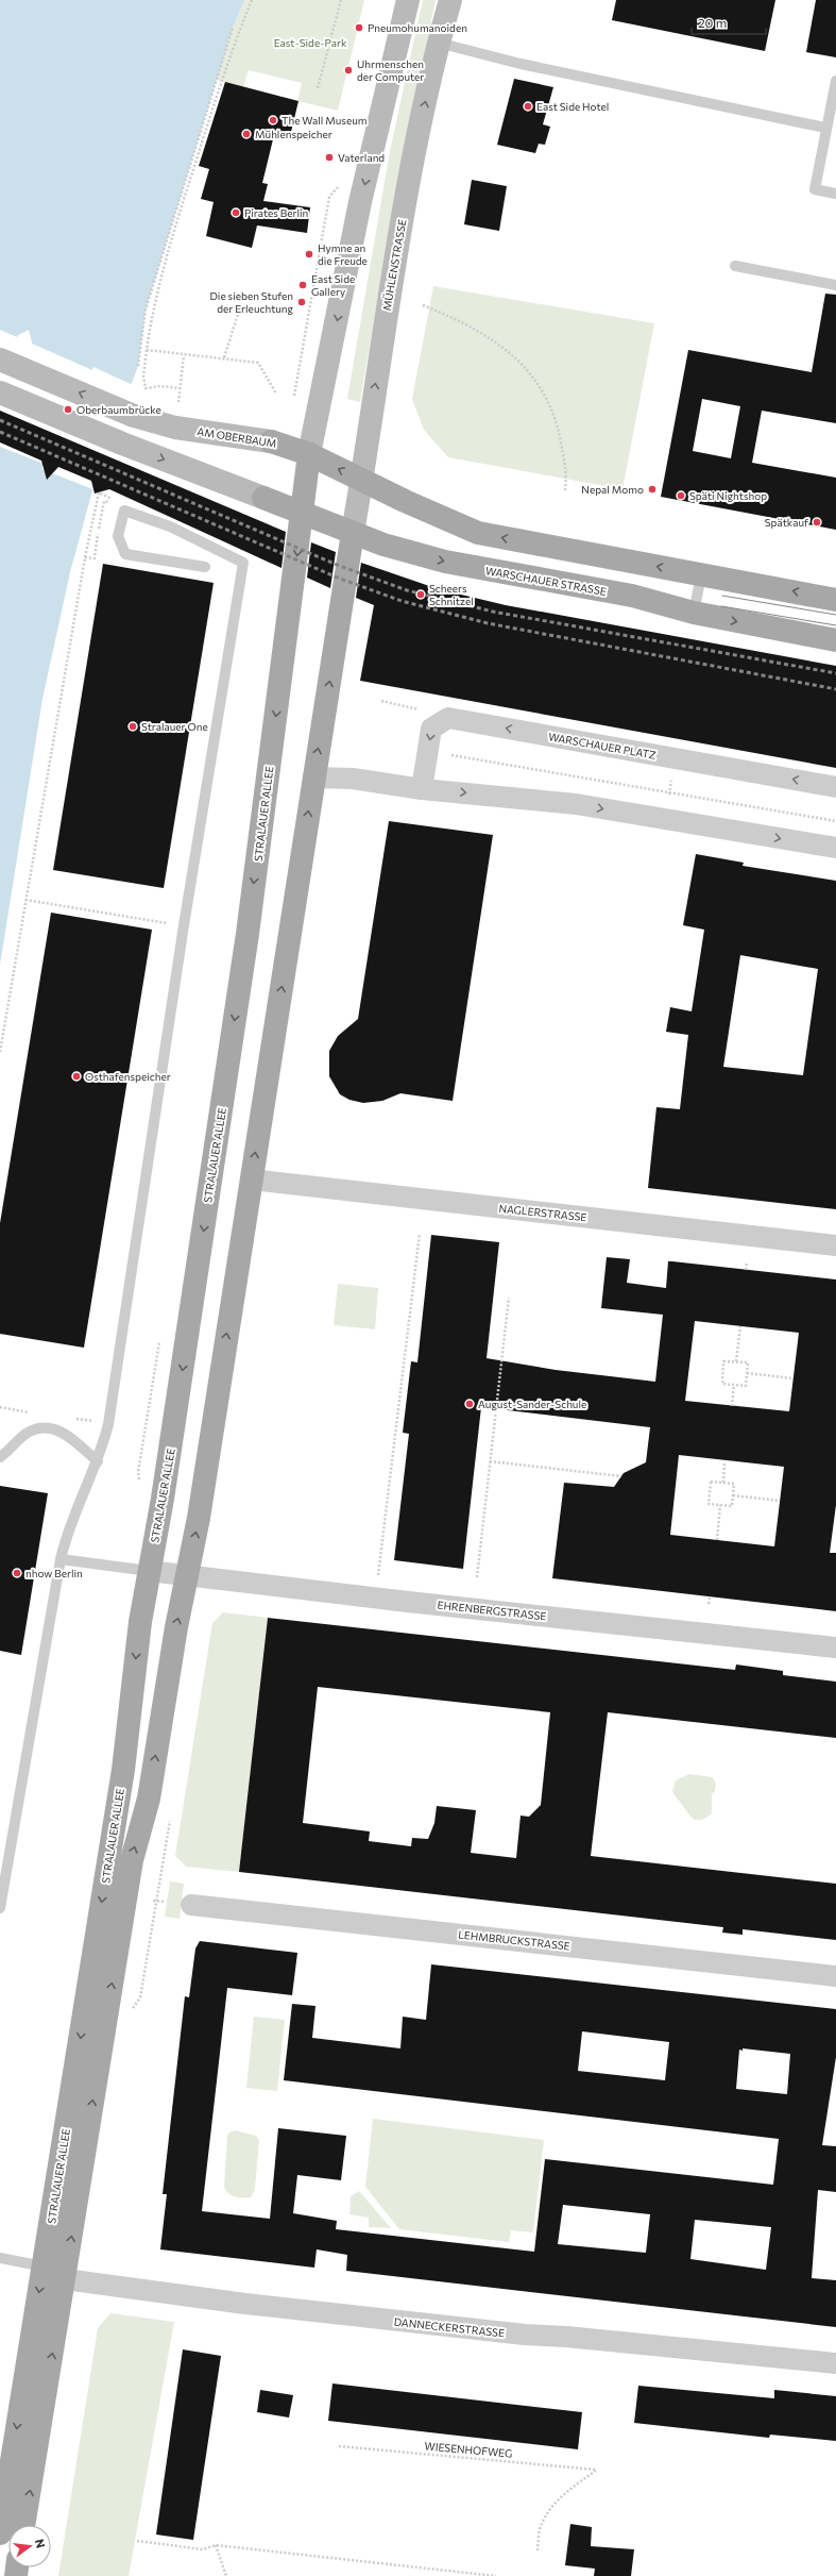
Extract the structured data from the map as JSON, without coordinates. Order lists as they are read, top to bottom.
{
  "streets": {
    "main road": [
      "MÜHLENSTRASSE",
      "AM OBERBAUM",
      "WARSCHAUER STRASSE",
      "STRALAUER ALLEE"
    ],
    "street": [
      "WARSCHAUER PLATZ",
      "NAGLERSTRASSE",
      "EHRENBERGSTRASSE",
      "LEHMBRUCKSTRASSE",
      "DANNECKERSTRASSE"
    ],
    "path": ["WIESENHOFWEG"]
  },
  "crossings": [
    ["MÜHLENSTRASSE", "AM OBERBAUM"],
    ["MÜHLENSTRASSE", "WARSCHAUER STRASSE"],
    ["MÜHLENSTRASSE", "STRALAUER ALLEE"],
    ["AM OBERBAUM", "STRALAUER ALLEE"],
    ["WARSCHAUER STRASSE", "STRALAUER ALLEE"],
    ["STRALAUER ALLEE", "NAGLERSTRASSE"],
    ["STRALAUER ALLEE", "EHRENBERGSTRASSE"],
    ["STRALAUER ALLEE", "DANNECKERSTRASSE"]
  ],
  "one_way": ["AM OBERBAUM", "WARSCHAUER STRASSE"],
  "parks": ["East-Side-Park"],
  "places": [
    "Pneumohumanoiden",
    "Uhrmenschen der Computer",
    "East Side Hotel",
    "The Wall Museum",
    "Mühlenspeicher",
    "Vaterland",
    "Pirates Berlin",
    "Hymne an die Freude",
    "East Side Gallery",
    "Die sieben Stufen der Erleuchtung",
    "Oberbaumbrücke",
    "Nepal Momo",
    "Späti Nightshop",
    "Spätkauf",
    "Scheers Schnitzel",
    "Stralauer One",
    "Osthafenspeicher",
    "August-Sander-Schule",
    "nhow Berlin"
  ],
  "scale_bar": "20 m",
  "north": "right"
}
